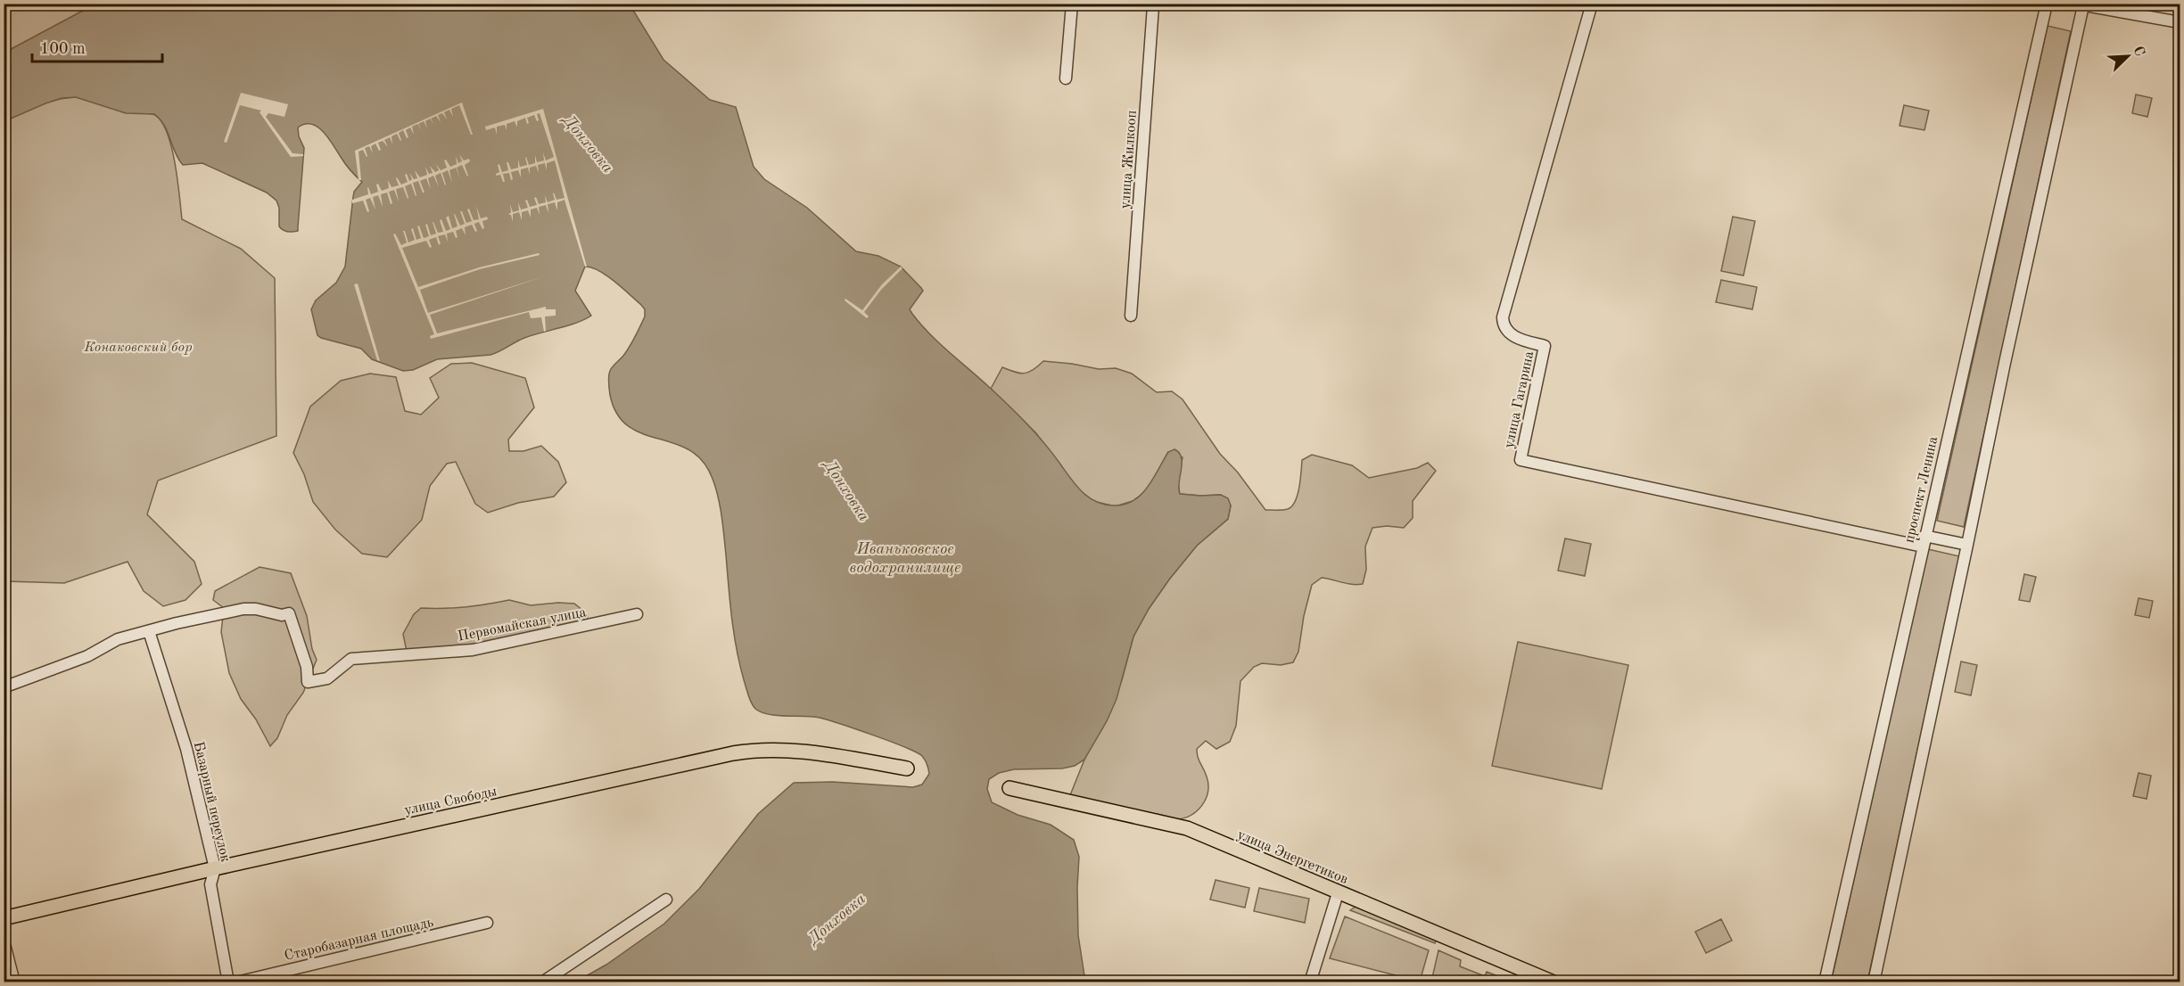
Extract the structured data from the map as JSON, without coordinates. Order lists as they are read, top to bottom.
{
  "streets": {
    "main road": ["улица Свободы", "улица Энергетиков"],
    "street": [
      "улица Жилкооп",
      "улица Гагарина",
      "проспект Ленина",
      "Первомайская улица",
      "Базарный переулок",
      "Старобазарная площадь"
    ]
  },
  "crossings": [
    ["улица Гагарина", "проспект Ленина"],
    ["Первомайская улица", "Базарный переулок"],
    ["улица Свободы", "Базарный переулок"]
  ],
  "water": ["Донховка", "Иваньковское водохранилище"],
  "parks": ["Конаковский бор"],
  "scale_bar": "100 m",
  "north": "top right"
}
